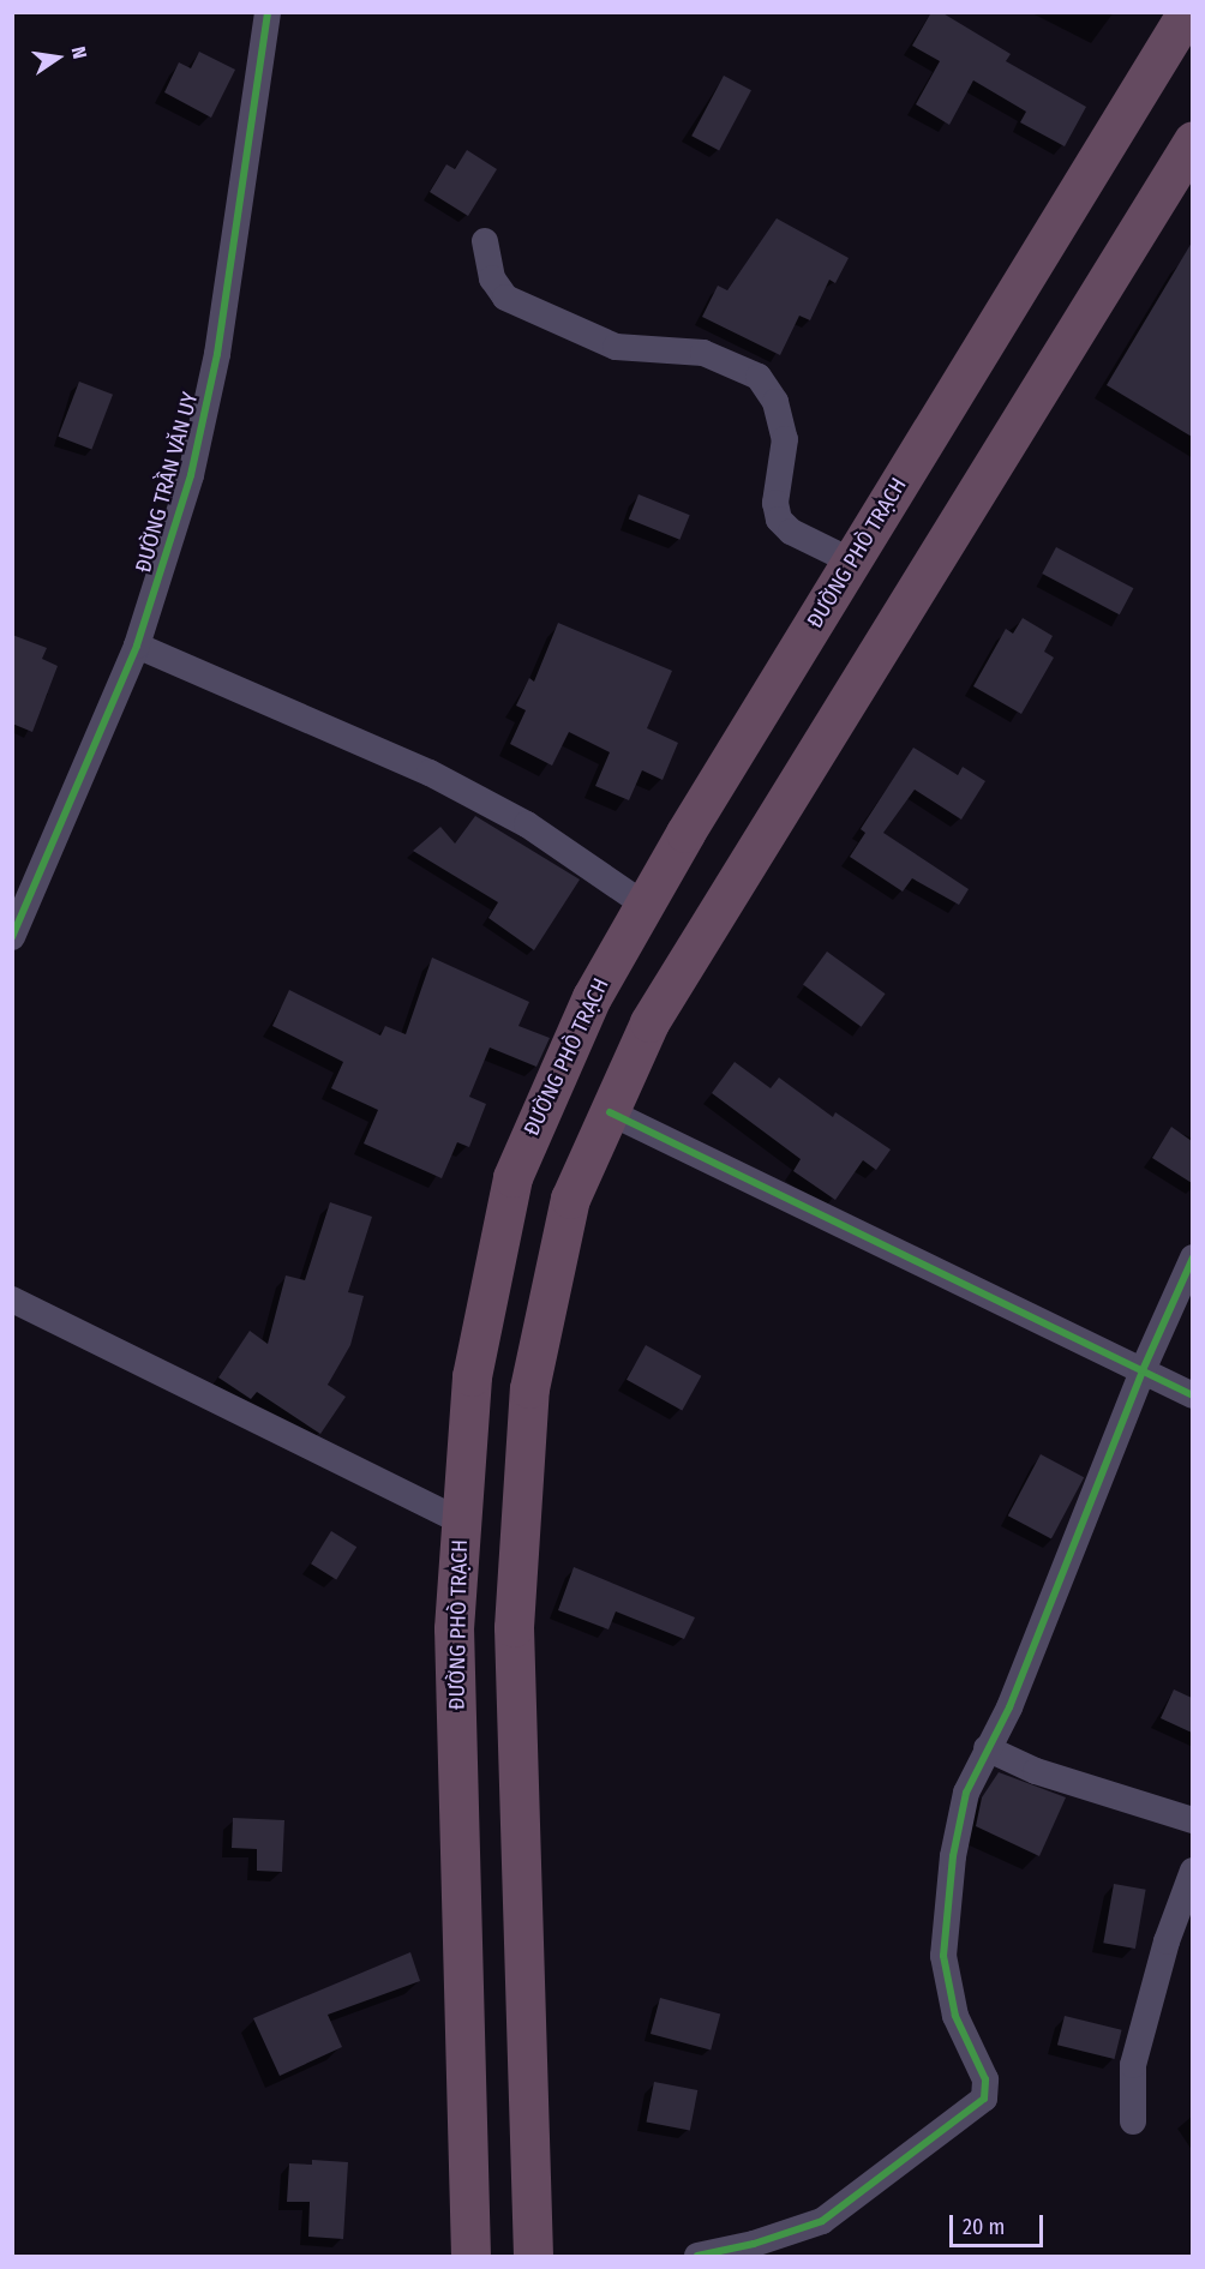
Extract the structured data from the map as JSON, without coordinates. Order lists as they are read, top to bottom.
{
  "streets": {
    "highway": ["ĐƯỜNG PHÒ TRẠCH"],
    "street": ["ĐƯỜNG TRẦN VĂN UY"]
  },
  "scale_bar": "20 m",
  "north": "right"
}
